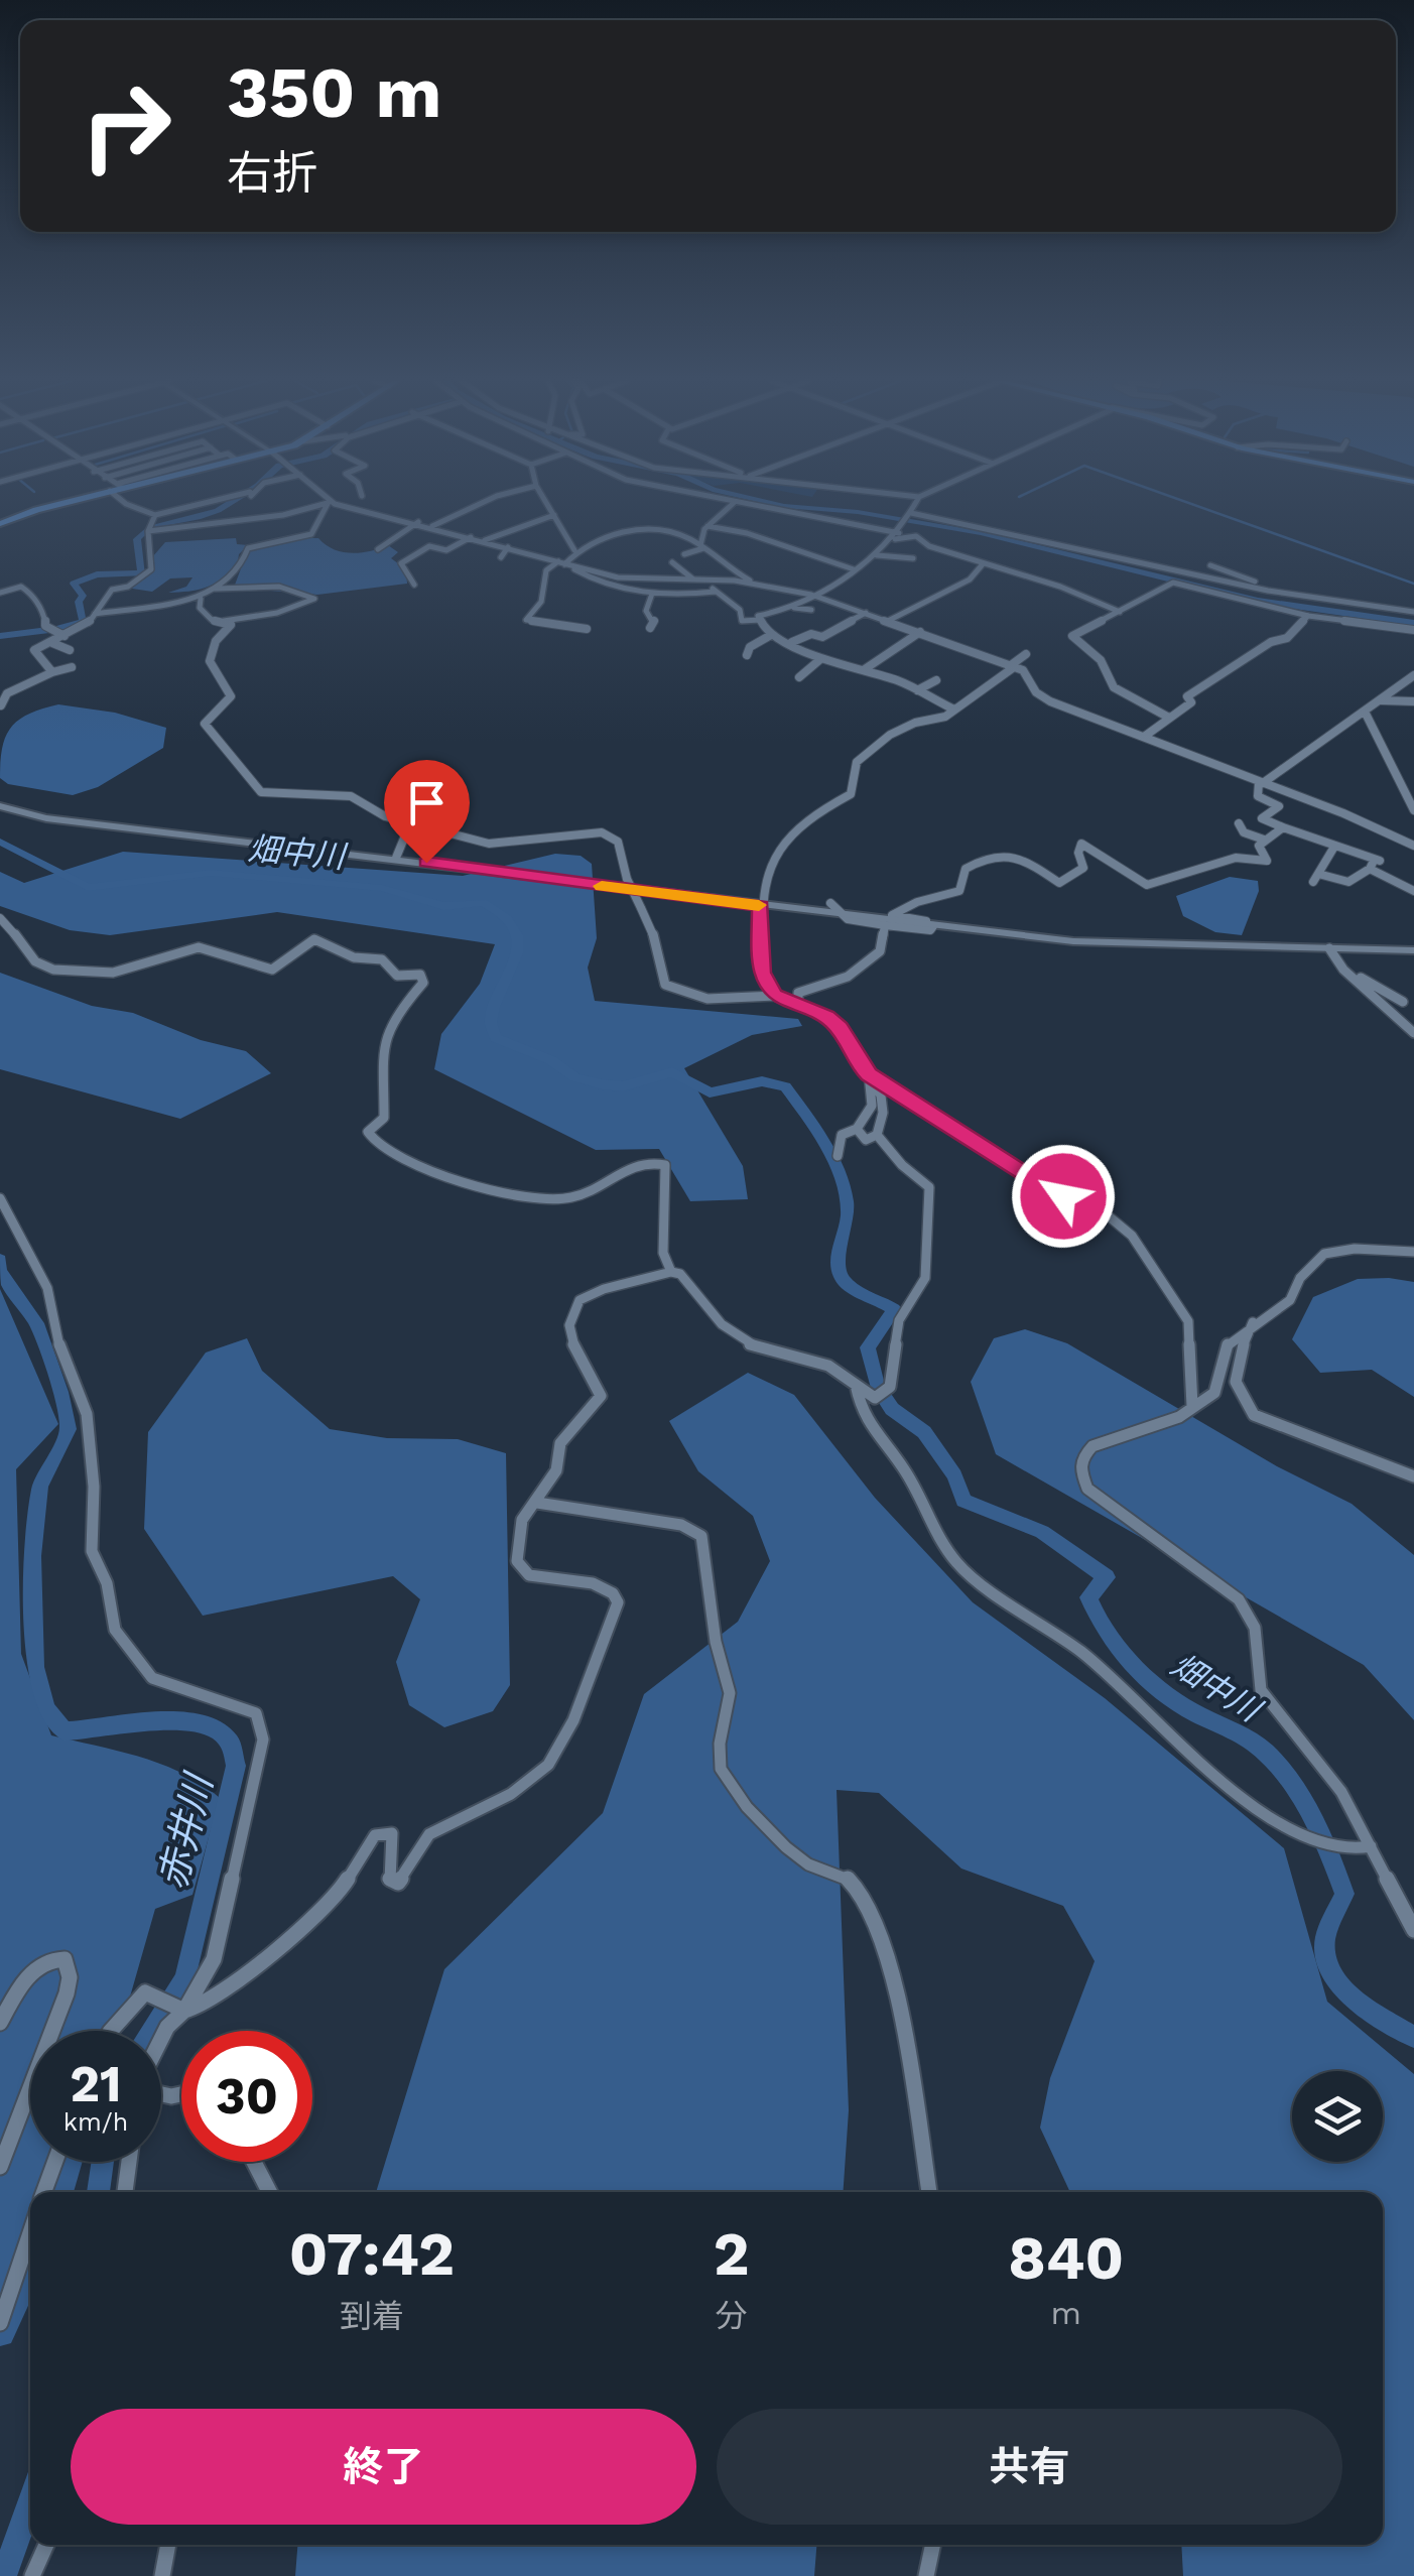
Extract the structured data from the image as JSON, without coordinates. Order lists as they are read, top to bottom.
{
  "water": ["畑中川", "赤井川"],
  "page": {
    "turn": ["350 m", "右折"],
    "speed": "21 km/h",
    "limit": "30",
    "eta": [
      "07:42",
      "到着",
      "2",
      "分",
      "840",
      "m"
    ],
    "buttons": ["終了", "共有"]
  }
}
